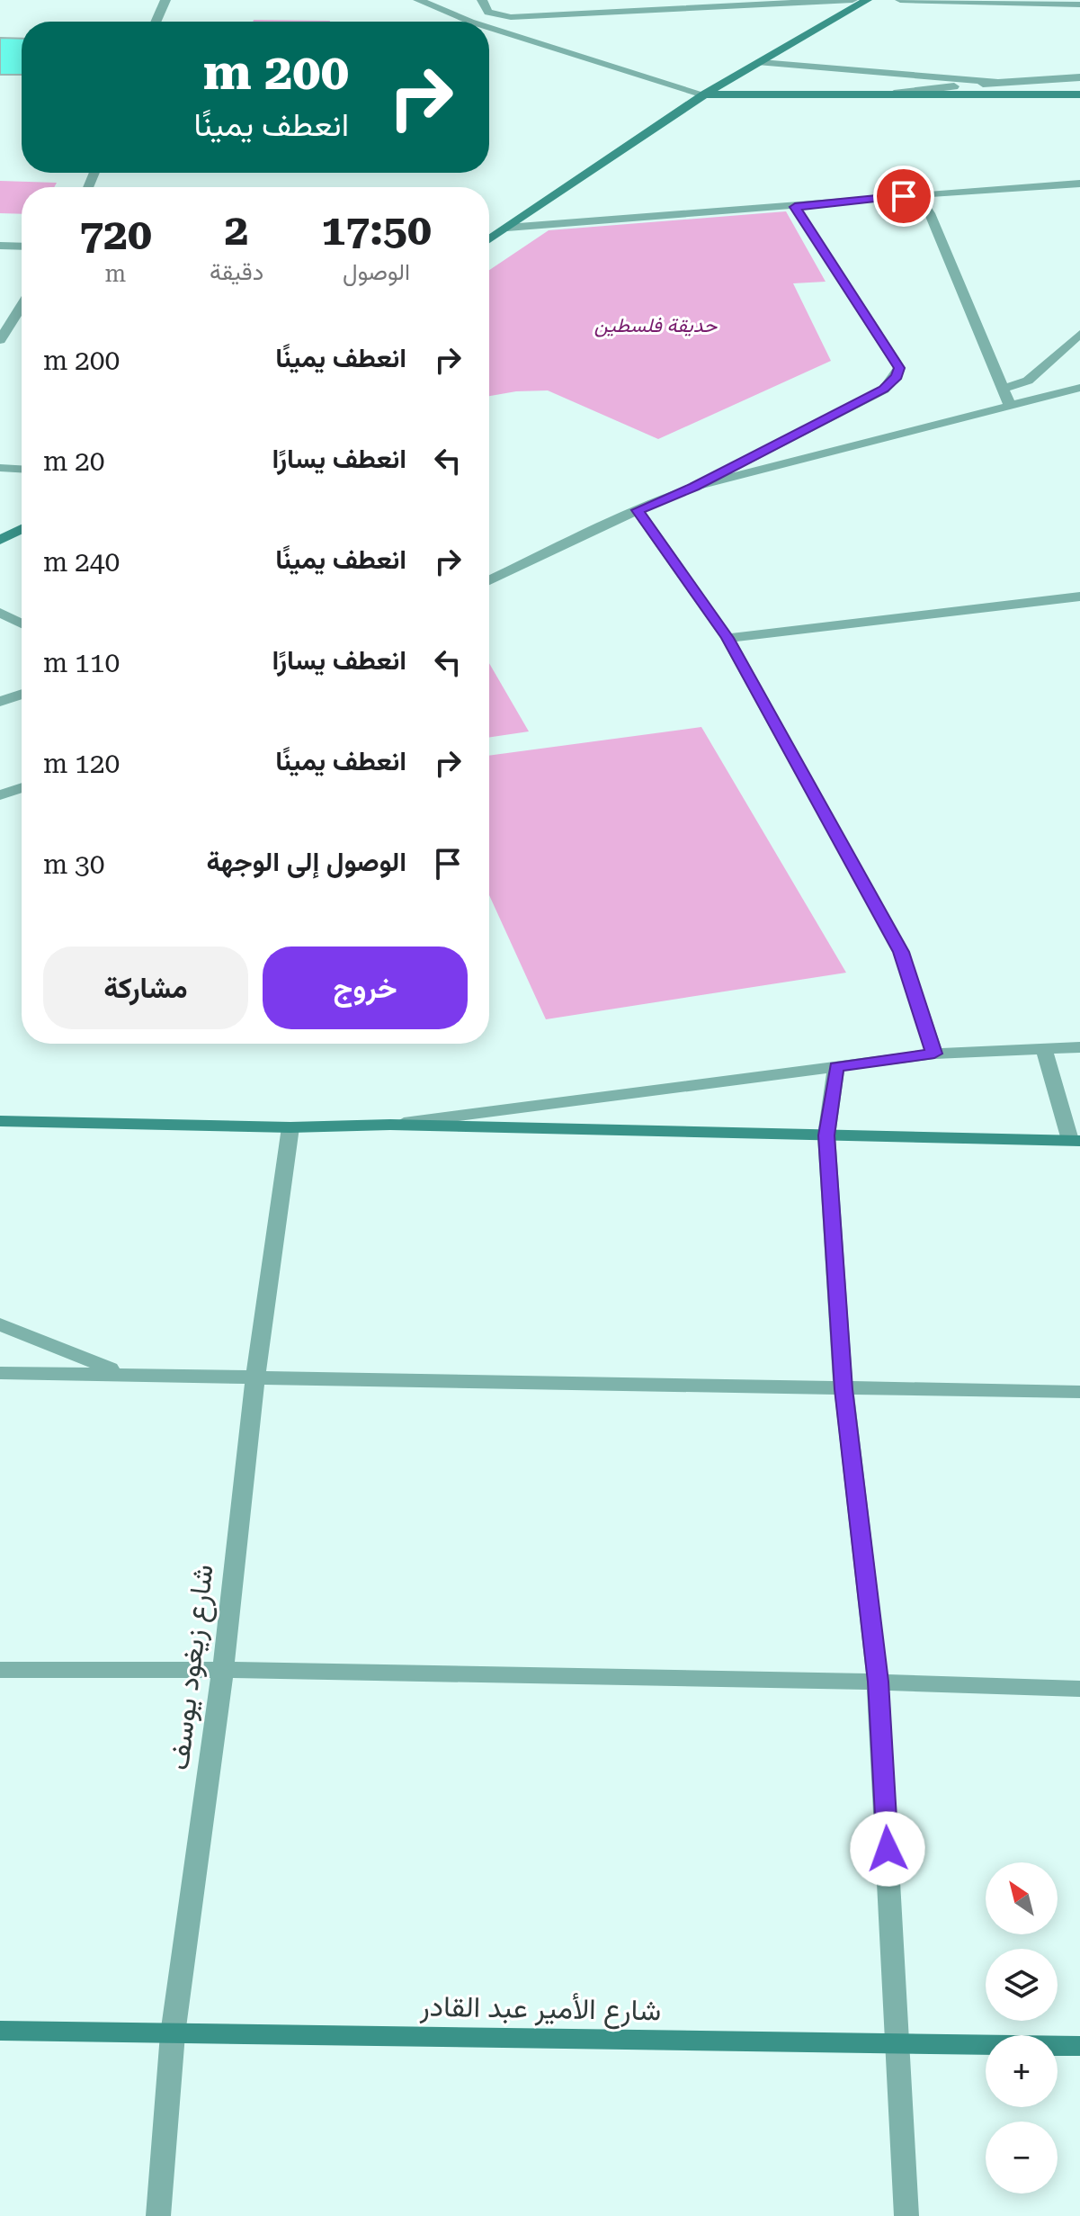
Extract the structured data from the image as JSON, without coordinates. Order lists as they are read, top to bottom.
{
  "streets": {
    "main road": ["شارع الأمير عبد القادر"],
    "street": ["شارع زيغود يوسف"]
  },
  "crossings": [
    ["شارع زيغود يوسف", "شارع الأمير عبد القادر"]
  ],
  "parks": ["حديقة فلسطين"],
  "north": "top left",
  "page": {
    "turn": ["200 m", "انعطف يمينًا"],
    "eta": [
      "17:50",
      "الوصول",
      "2",
      "دقيقة",
      "720",
      "m"
    ],
    "list": [
      {
        "name": "انعطف يمينًا",
        "value": "200 m"
      },
      {
        "name": "انعطف يسارًا",
        "value": "20 m"
      },
      {
        "name": "انعطف يمينًا",
        "value": "240 m"
      },
      {
        "name": "انعطف يسارًا",
        "value": "110 m"
      },
      {
        "name": "انعطف يمينًا",
        "value": "120 m"
      },
      {
        "name": "الوصول إلى الوجهة",
        "value": "30 m"
      }
    ],
    "buttons": ["خروج", "مشاركة"],
    "map_buttons": ["+", "−"]
  }
}
